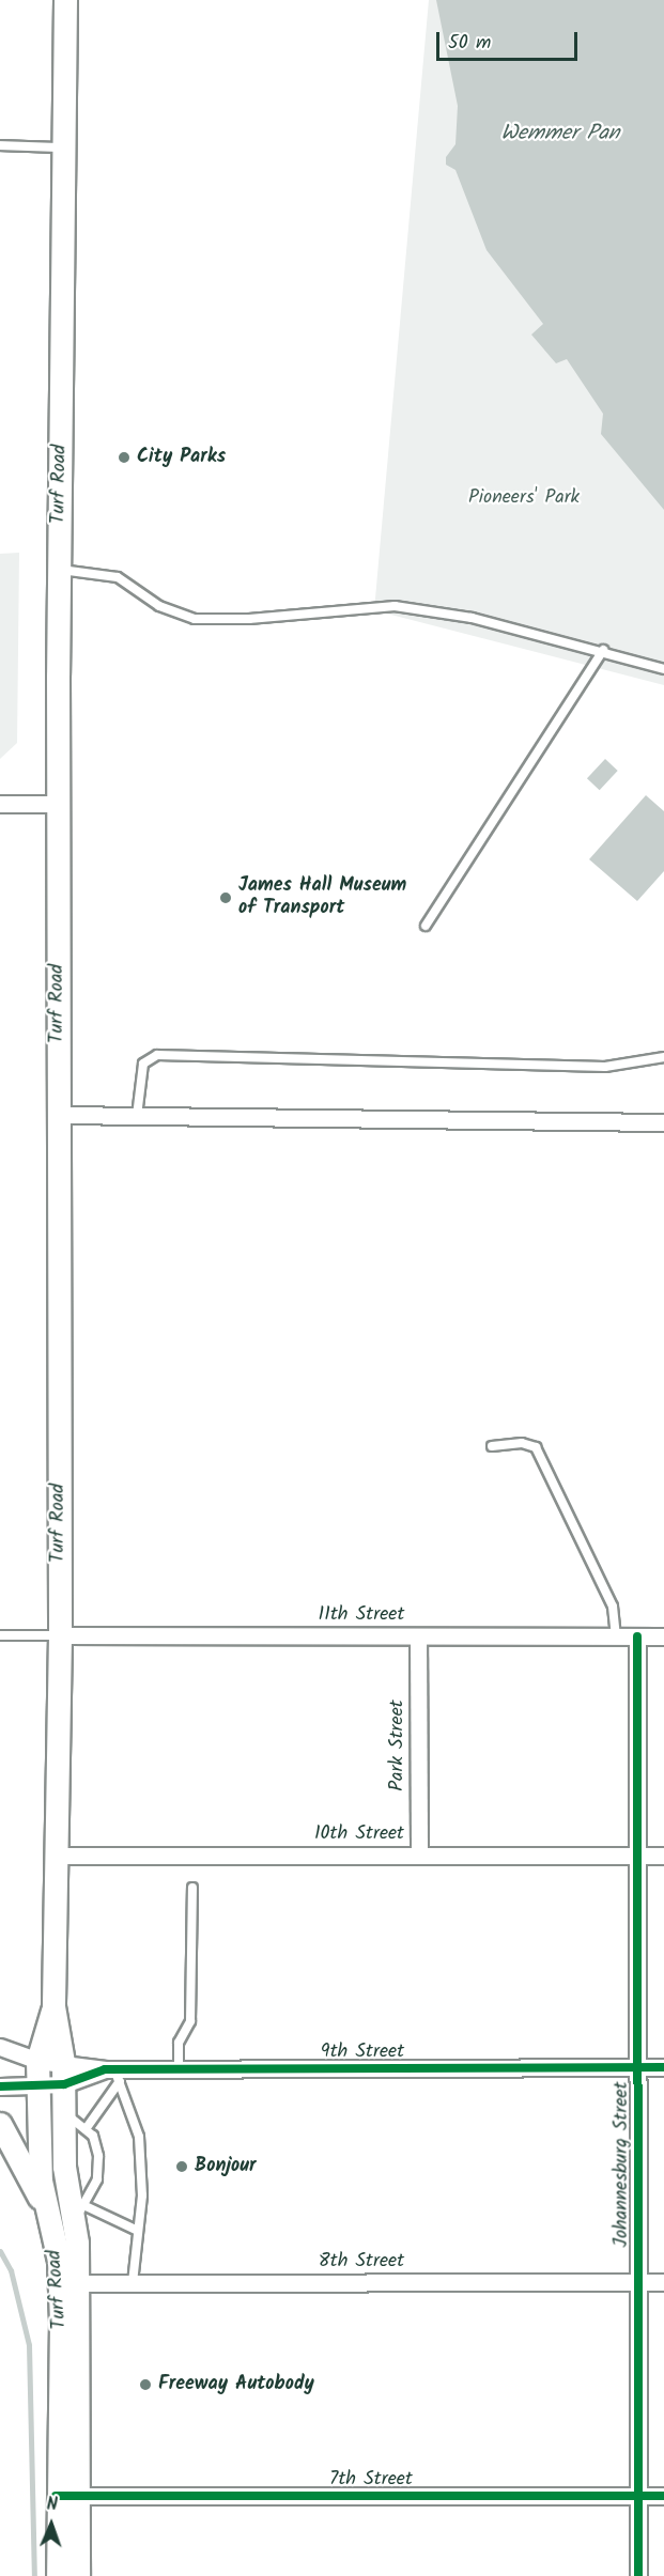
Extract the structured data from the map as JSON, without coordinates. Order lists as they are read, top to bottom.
{
  "streets": {
    "main road": ["Turf Road"],
    "street": [
      "11th Street",
      "Park Street",
      "10th Street",
      "9th Street",
      "Johannesburg Street",
      "8th Street",
      "7th Street"
    ]
  },
  "crossings": [
    ["Turf Road", "11th Street"],
    ["Turf Road", "10th Street"],
    ["Turf Road", "9th Street"],
    ["Turf Road", "8th Street"],
    ["Turf Road", "7th Street"],
    ["11th Street", "Park Street"],
    ["11th Street", "Johannesburg Street"],
    ["Park Street", "10th Street"],
    ["10th Street", "Johannesburg Street"],
    ["9th Street", "Johannesburg Street"],
    ["Johannesburg Street", "8th Street"],
    ["Johannesburg Street", "7th Street"]
  ],
  "water": ["Wemmer Pan"],
  "parks": ["Pioneers' Park"],
  "places": [
    "City Parks",
    "James Hall Museum of Transport",
    "Bonjour",
    "Freeway Autobody"
  ],
  "scale_bar": "50 m",
  "north": "top"
}
